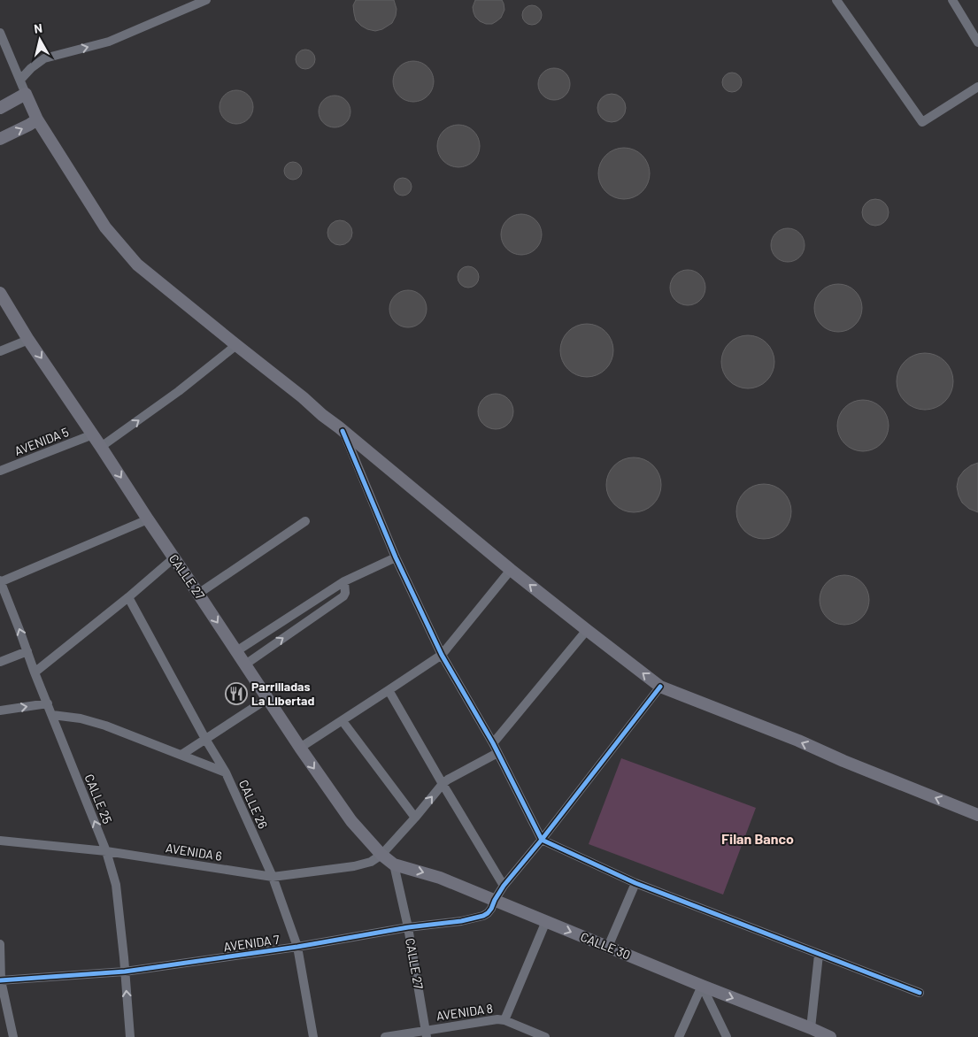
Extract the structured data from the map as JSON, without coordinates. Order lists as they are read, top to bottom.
{
  "streets": {
    "main road": ["CALLE 27", "CALLE 30"],
    "street": [
      "AVENIDA 5",
      "CALLE 25",
      "CALLE 26",
      "AVENIDA 6",
      "AVENIDA 7",
      "AVENIDA 8"
    ]
  },
  "crossings": [
    ["AVENIDA 5", "CALLE 27"],
    ["CALLE 27", "AVENIDA 6"],
    ["CALLE 27", "AVENIDA 7"],
    ["CALLE 27", "CALLE 30"],
    ["CALLE 27", "AVENIDA 8"],
    ["CALLE 25", "AVENIDA 6"],
    ["CALLE 25", "AVENIDA 7"],
    ["CALLE 26", "AVENIDA 6"],
    ["CALLE 26", "AVENIDA 7"],
    ["AVENIDA 6", "CALLE 30"],
    ["AVENIDA 7", "CALLE 30"]
  ],
  "one_way": ["CALLE 27", "CALLE 25", "CALLE 30"],
  "districts": ["Filan Banco"],
  "places": {
    "restaurant": ["Parrilladas La Libertad"]
  },
  "north": "top"
}
